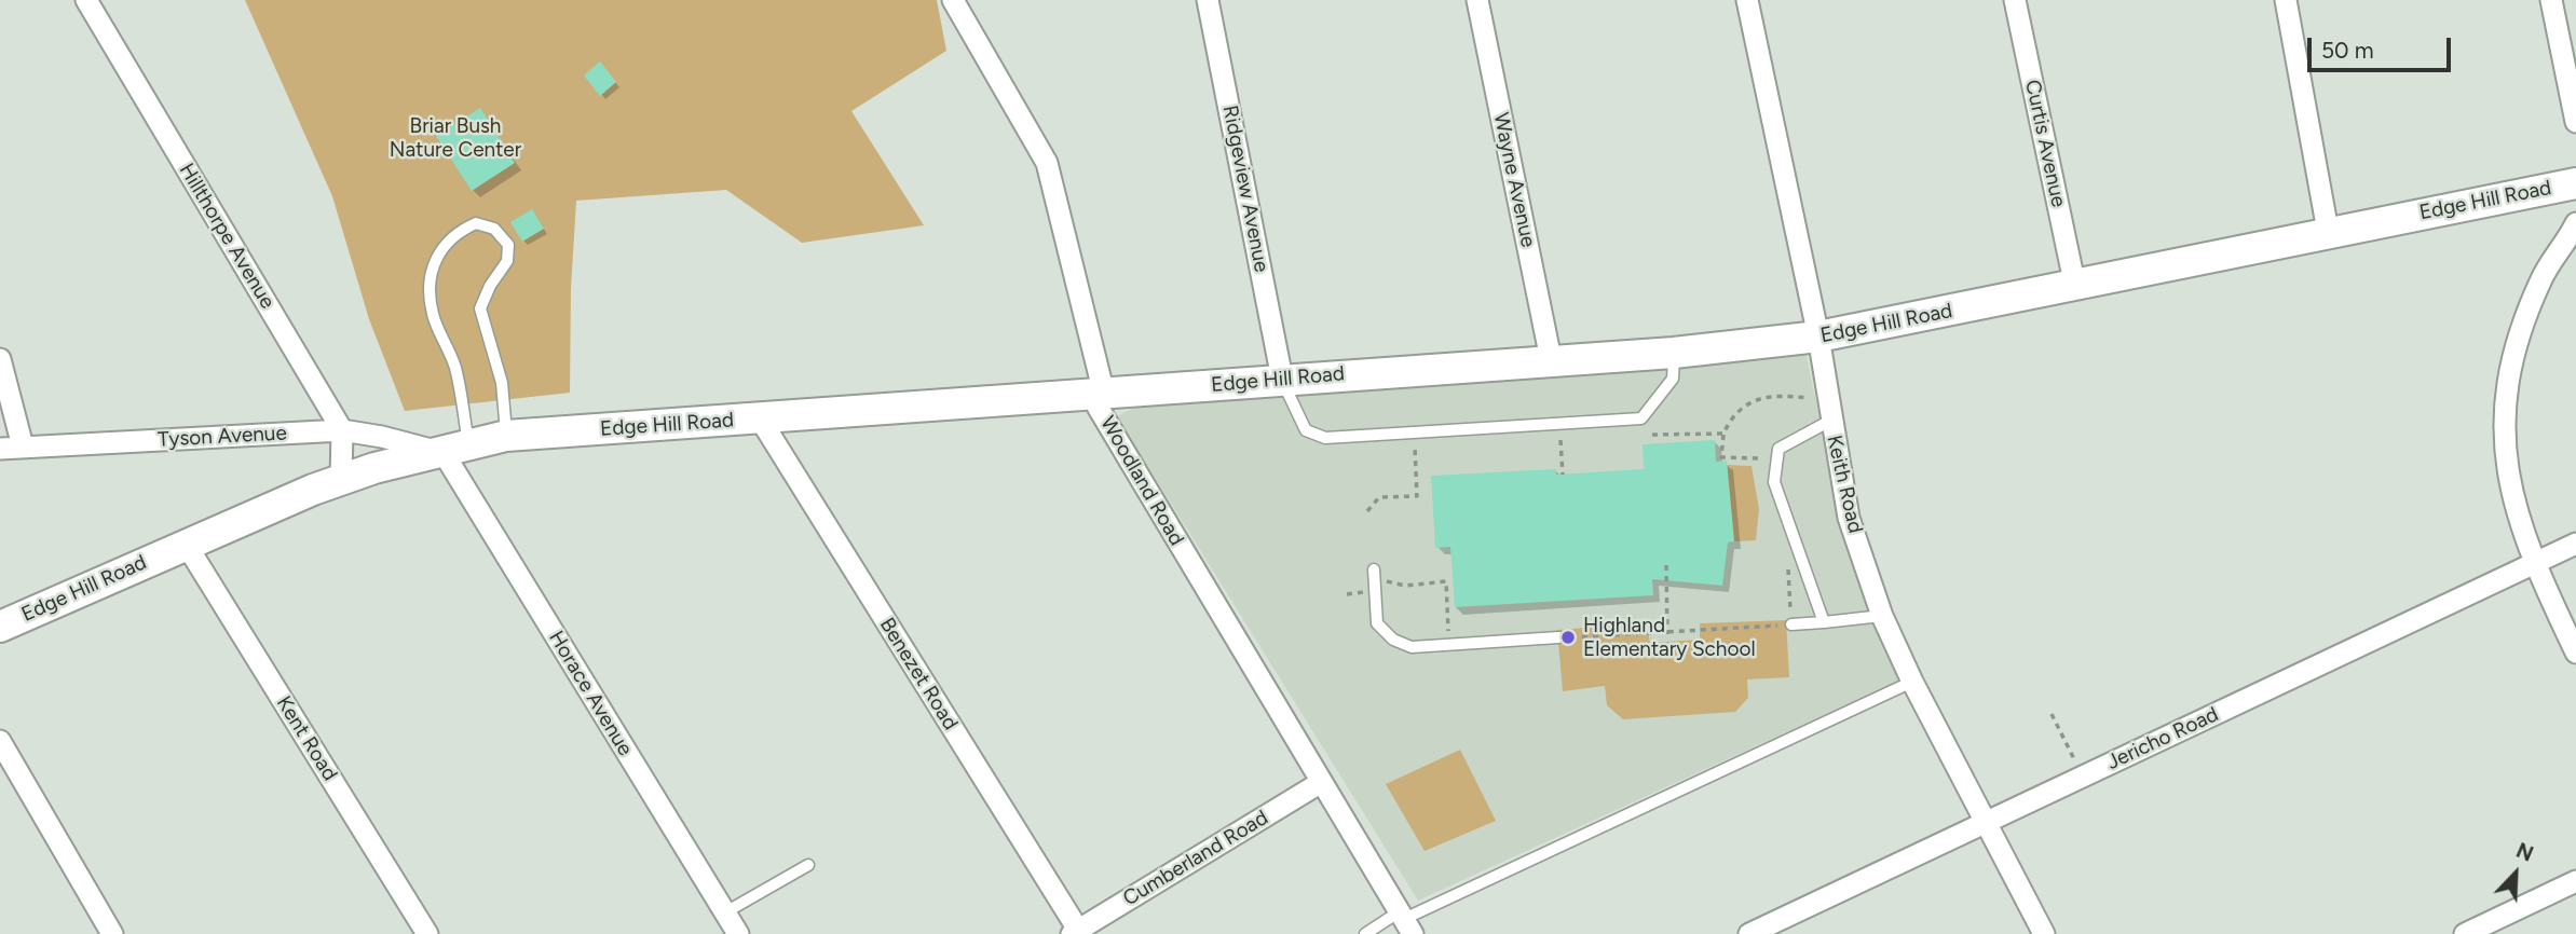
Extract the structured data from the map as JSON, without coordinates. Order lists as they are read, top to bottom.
{
  "streets": {
    "street": [
      "Curtis Avenue",
      "Wayne Avenue",
      "Ridgeview Avenue",
      "Edge Hill Road",
      "Hillthorpe Avenue",
      "Tyson Avenue",
      "Woodland Road",
      "Keith Road",
      "Benezet Road",
      "Horace Avenue",
      "Kent Road",
      "Jericho Road",
      "Cumberland Road"
    ]
  },
  "crossings": [
    ["Curtis Avenue", "Edge Hill Road"],
    ["Wayne Avenue", "Edge Hill Road"],
    ["Ridgeview Avenue", "Edge Hill Road"],
    ["Edge Hill Road", "Tyson Avenue"],
    ["Edge Hill Road", "Woodland Road"],
    ["Edge Hill Road", "Keith Road"],
    ["Edge Hill Road", "Benezet Road"],
    ["Edge Hill Road", "Horace Avenue"],
    ["Edge Hill Road", "Kent Road"],
    ["Hillthorpe Avenue", "Tyson Avenue"],
    ["Tyson Avenue", "Horace Avenue"],
    ["Woodland Road", "Cumberland Road"],
    ["Keith Road", "Jericho Road"],
    ["Benezet Road", "Cumberland Road"]
  ],
  "parks": ["Briar Bush Nature Center"],
  "places": ["Highland Elementary School"],
  "scale_bar": "50 m",
  "north": "top right"
}
